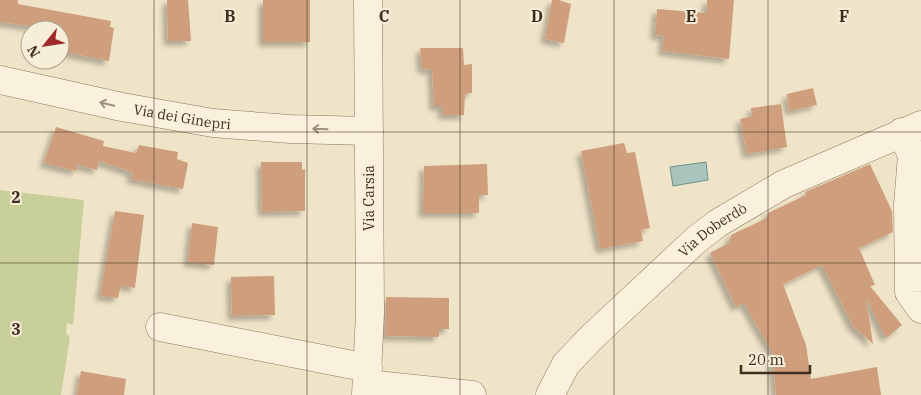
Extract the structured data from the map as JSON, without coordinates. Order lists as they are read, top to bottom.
{
  "streets": {
    "street": ["Via dei Ginepri", "Via Carsia", "Via Doberdò"]
  },
  "crossings": [
    ["Via dei Ginepri", "Via Carsia"]
  ],
  "scale_bar": "20 m",
  "north": "bottom left",
  "grid": {
    "columns": [
      "B",
      "C",
      "D",
      "E",
      "F"
    ],
    "rows": ["2", "3"]
  }
}
